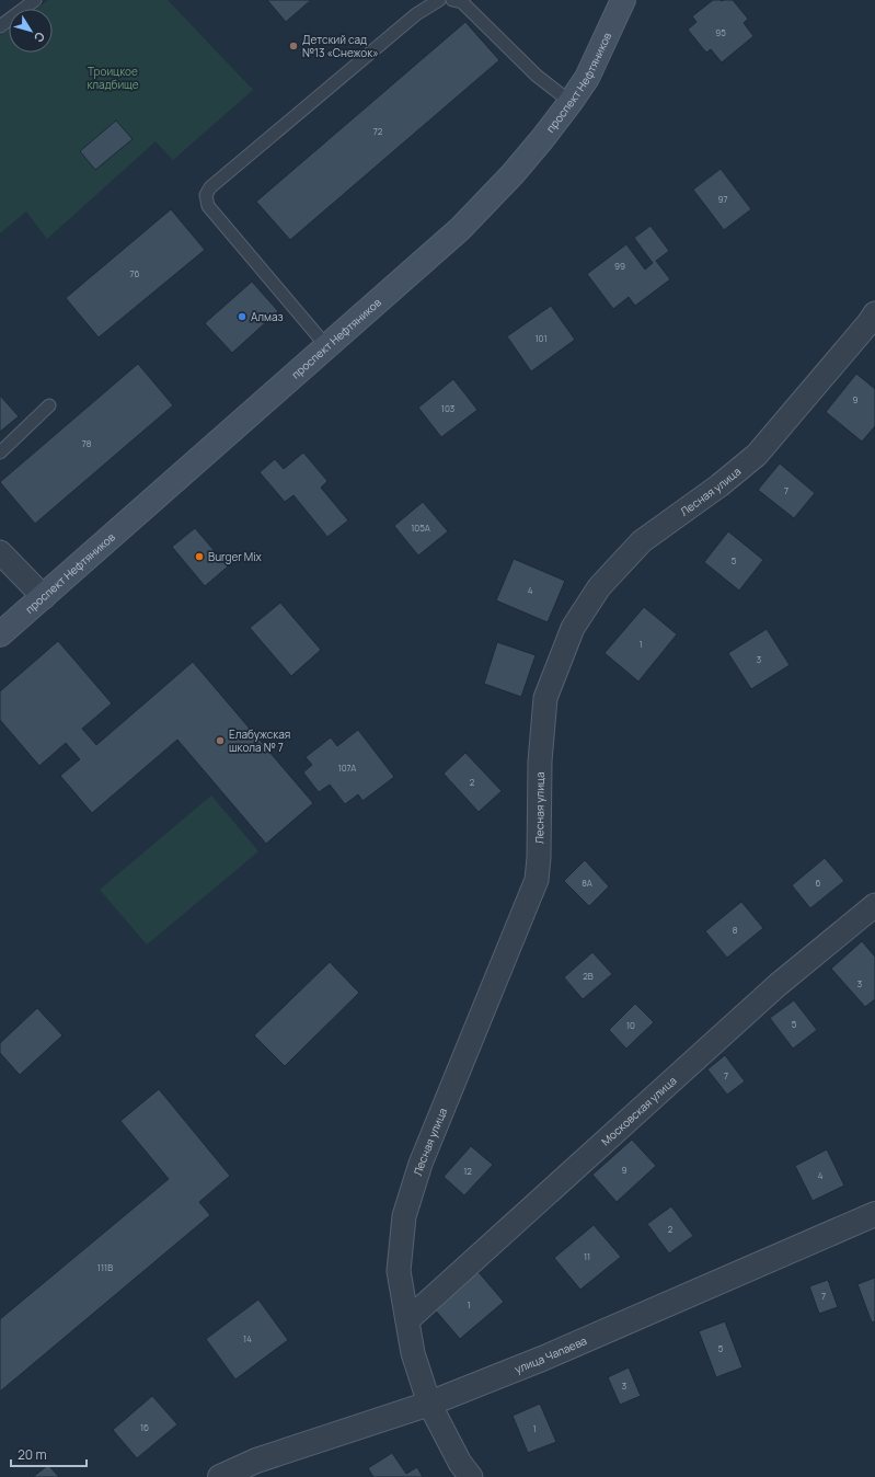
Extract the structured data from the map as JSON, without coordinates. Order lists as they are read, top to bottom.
{
  "streets": {
    "main road": ["проспект Нефтяников"],
    "street": ["Лесная улица", "Московская улица", "улица Чапаева"]
  },
  "crossings": [
    ["Лесная улица", "Московская улица"],
    ["Лесная улица", "улица Чапаева"]
  ],
  "parks": ["Троицкое кладбище"],
  "places": [
    "Детский сад №13 «Снежок»",
    "Алмаз",
    "Burger Mix",
    "Елабужская школа № 7"
  ],
  "house_numbers": [
    "95",
    "72",
    "97",
    "99",
    "76",
    "101",
    "9",
    "103",
    "78",
    "7",
    "105А",
    "5",
    "4",
    "1",
    "3",
    "107А",
    "2",
    "8А",
    "6",
    "8",
    "2В",
    "3",
    "5",
    "10",
    "7",
    "9",
    "12",
    "4",
    "2",
    "11",
    "111В",
    "7",
    "1",
    "14",
    "5",
    "3",
    "16",
    "1"
  ],
  "scale_bar": "20 m",
  "north": "bottom right"
}
